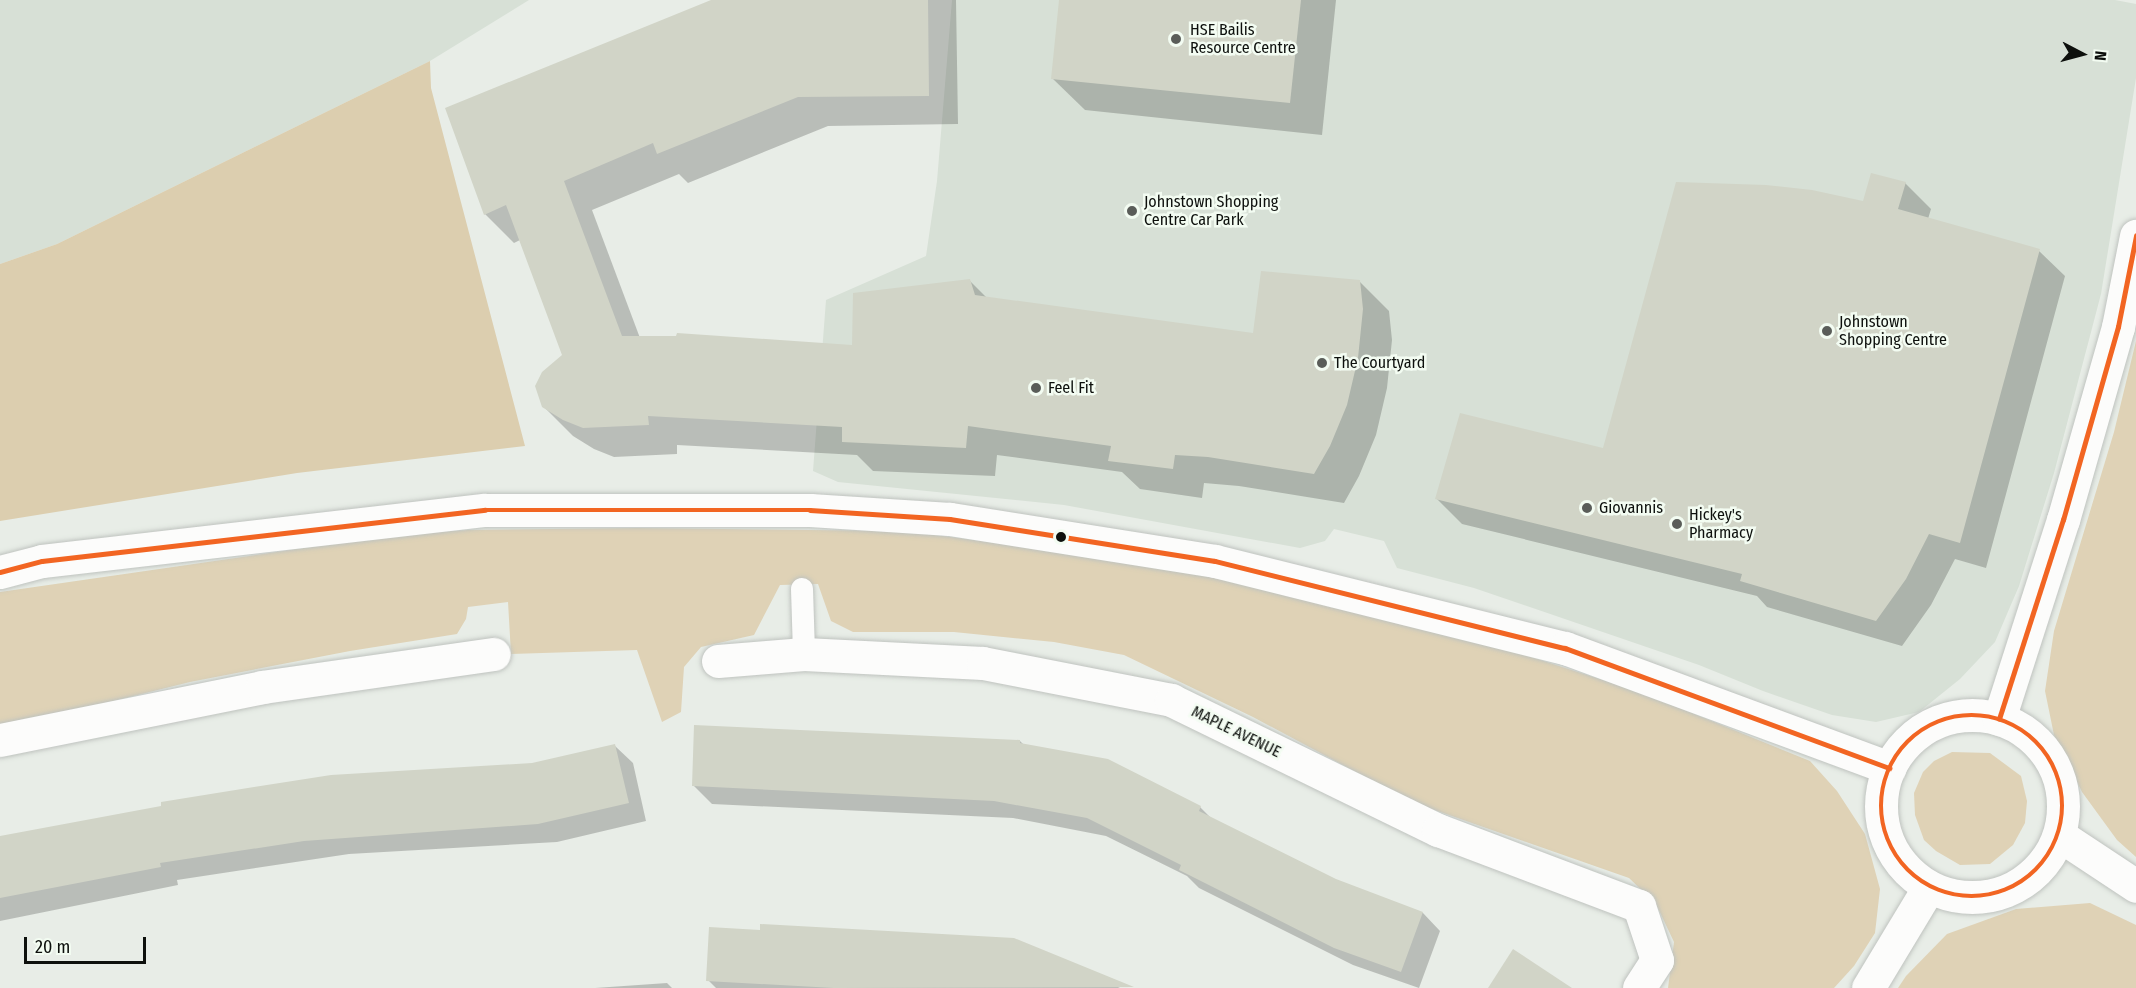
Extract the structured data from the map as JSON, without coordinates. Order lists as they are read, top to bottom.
{
  "streets": {
    "street": ["MAPLE AVENUE"]
  },
  "places": [
    "HSE Bailis Resource Centre",
    "Johnstown Shopping Centre Car Park",
    "Johnstown Shopping Centre",
    "The Courtyard",
    "Feel Fit",
    "Giovannis",
    "Hickey's Pharmacy"
  ],
  "scale_bar": "20 m",
  "north": "right"
}
